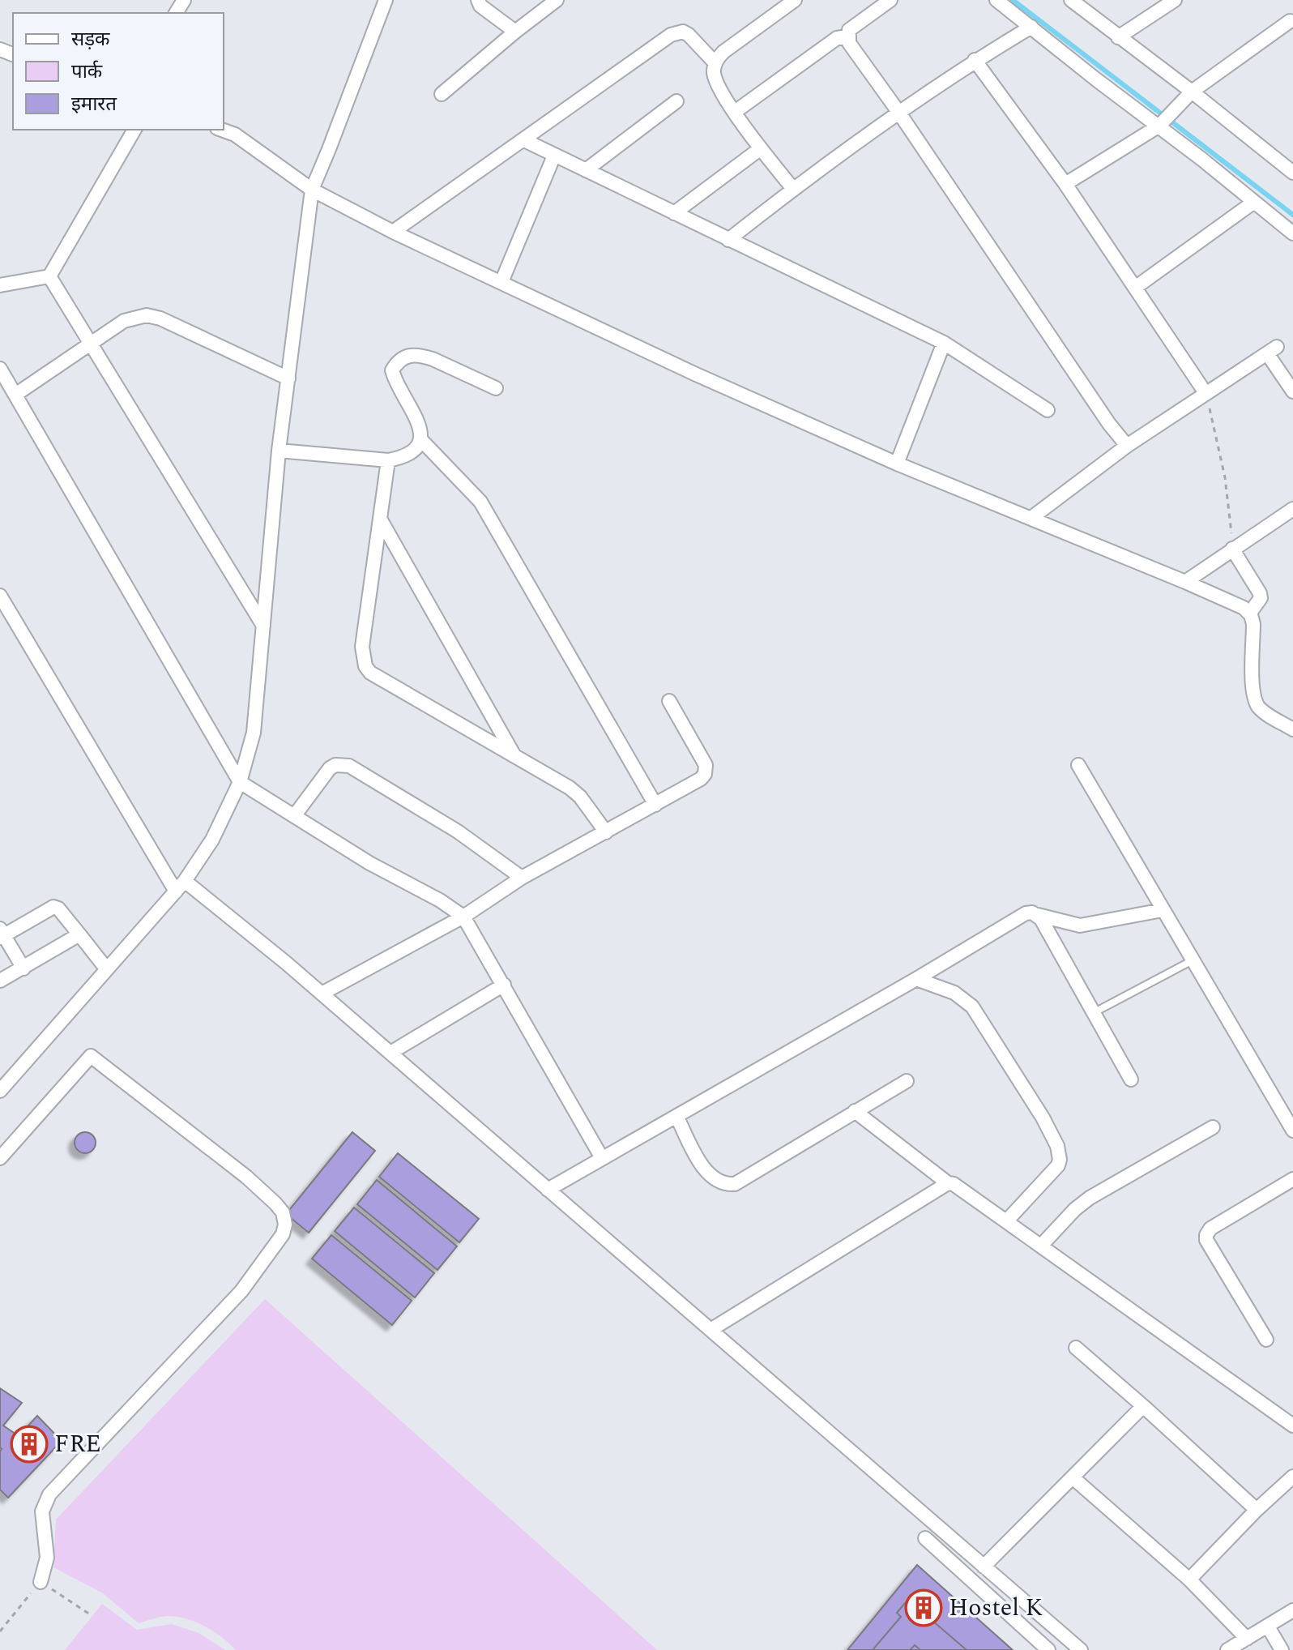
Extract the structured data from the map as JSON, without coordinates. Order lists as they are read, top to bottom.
{
  "places": {
    "building": ["FRE", "Hostel K"]
  },
  "legend": ["सड़क", "पार्क", "इमारत"]
}
